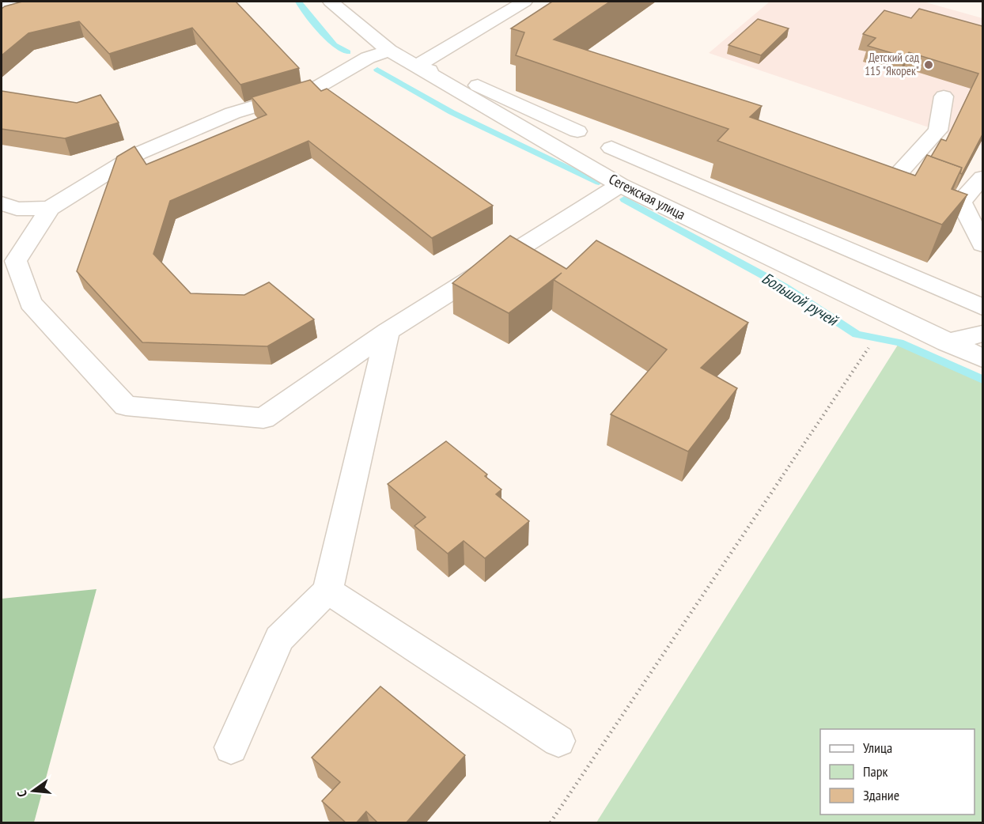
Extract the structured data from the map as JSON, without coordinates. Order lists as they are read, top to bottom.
{
  "streets": {
    "street": ["Сегежская улица"]
  },
  "water": ["Большой ручей"],
  "places": ["Детский сад 115 \"Якорек\""],
  "legend": ["Улица", "Парк", "Здание"],
  "north": "left"
}
